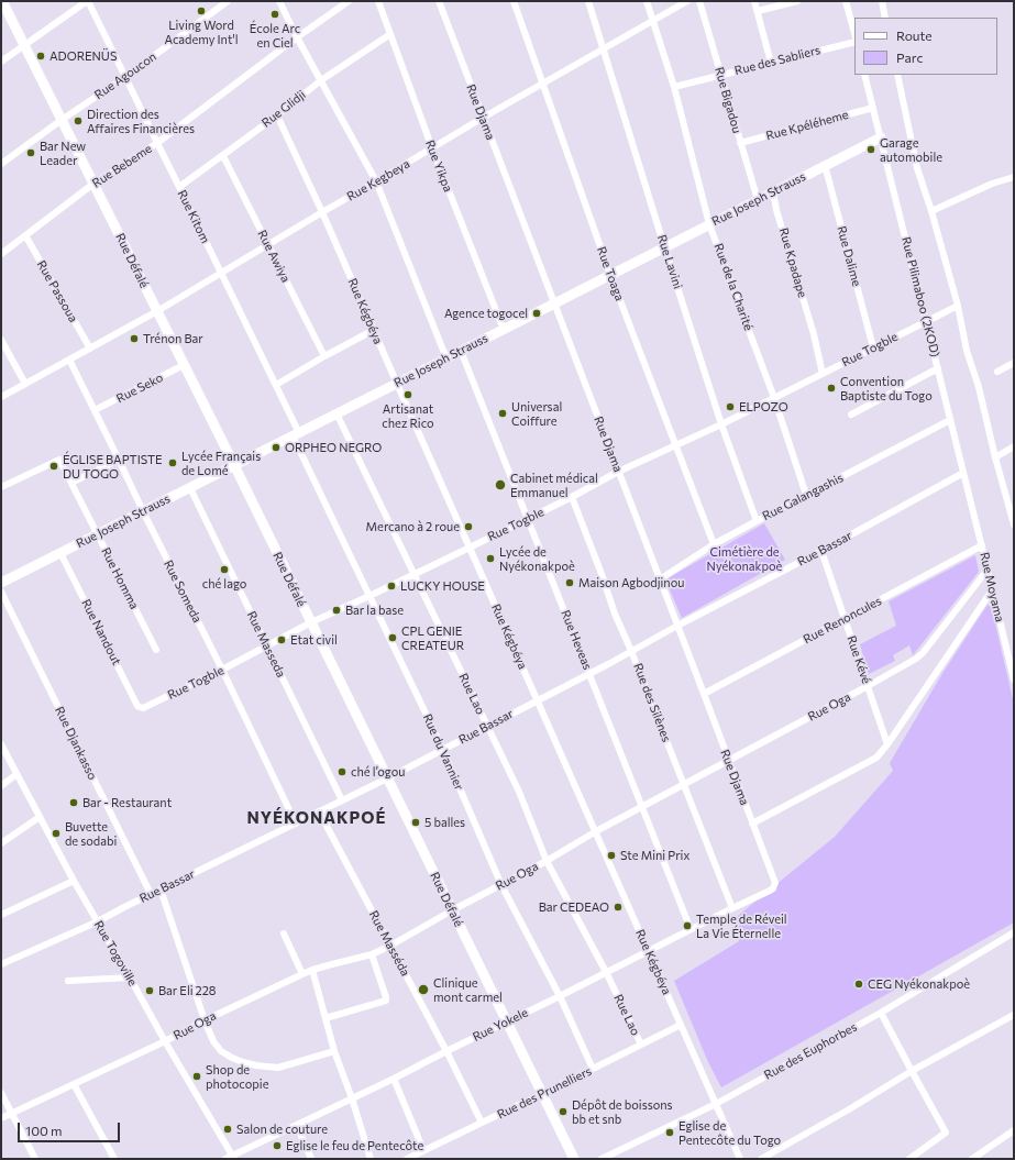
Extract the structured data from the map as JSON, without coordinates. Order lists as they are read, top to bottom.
{
  "streets": {
    "street": [
      "Rue des Sabliers",
      "Rue Agoucon",
      "Rue Bigadou",
      "Rue Glidji",
      "Rue Djama",
      "Rue Kpéléheme",
      "Rue Bebeme",
      "Rue Yikpa",
      "Rue Kegbeya",
      "Rue Joseph Strauss",
      "Rue Kitom",
      "Rue Awiya",
      "Rue Dalime",
      "Rue Défalé",
      "Rue Lavini",
      "Rue Kpadape",
      "Rue Toaga",
      "Rue de la Charité",
      "Rue Passoua",
      "Rue Pilimaboo (2KOD)",
      "Rue Kégbéya",
      "Rue Togble",
      "Rue Seko",
      "Rue Galangashis",
      "Rue Bassar",
      "Rue Homma",
      "Rue Moyama",
      "Rue Someda",
      "Rue Renoncules",
      "Rue Nandout",
      "Rue Heveas",
      "Rue Masseda",
      "Rue Kévé",
      "Rue Lao",
      "Rue des Silènes",
      "Rue Oga",
      "Rue Djankasso",
      "Rue du Vannier",
      "Rue Masséda",
      "Rue Togoville",
      "Rue Yokele",
      "Rue des Euphorbes",
      "Rue des Prunelliers"
    ]
  },
  "crossings": [
    ["Rue des Sabliers", "Rue Bigadou"],
    ["Rue des Sabliers", "Rue de la Charité"],
    ["Rue Agoucon", "Rue Kitom"],
    ["Rue Agoucon", "Rue Défalé"],
    ["Rue Bigadou", "Rue Kpéléheme"],
    ["Rue Bigadou", "Rue Joseph Strauss"],
    ["Rue Glidji", "Rue Yikpa"],
    ["Rue Glidji", "Rue Kitom"],
    ["Rue Glidji", "Rue Awiya"],
    ["Rue Glidji", "Rue Kégbéya"],
    ["Rue Djama", "Rue Kegbeya"],
    ["Rue Djama", "Rue Joseph Strauss"],
    ["Rue Djama", "Rue Togble"],
    ["Rue Djama", "Rue Galangashis"],
    ["Rue Djama", "Rue Bassar"],
    ["Rue Djama", "Rue Renoncules"],
    ["Rue Djama", "Rue Oga"],
    ["Rue Djama", "Rue Yokele"],
    ["Rue Kpéléheme", "Rue Pilimaboo (2KOD)"],
    ["Rue Bebeme", "Rue Kitom"],
    ["Rue Bebeme", "Rue Défalé"],
    ["Rue Bebeme", "Rue Passoua"],
    ["Rue Yikpa", "Rue Kegbeya"],
    ["Rue Yikpa", "Rue Joseph Strauss"],
    ["Rue Kegbeya", "Rue Kitom"],
    ["Rue Kegbeya", "Rue Awiya"],
    ["Rue Kegbeya", "Rue Défalé"],
    ["Rue Kegbeya", "Rue Lavini"],
    ["Rue Kegbeya", "Rue Toaga"],
    ["Rue Kegbeya", "Rue de la Charité"],
    ["Rue Kegbeya", "Rue Passoua"],
    ["Rue Kegbeya", "Rue Kégbéya"],
    ["Rue Kegbeya", "Rue Someda"],
    ["Rue Joseph Strauss", "Rue Kitom"],
    ["Rue Joseph Strauss", "Rue Dalime"],
    ["Rue Joseph Strauss", "Rue Défalé"],
    ["Rue Joseph Strauss", "Rue Lavini"],
    ["Rue Joseph Strauss", "Rue Kpadape"],
    ["Rue Joseph Strauss", "Rue Toaga"],
    ["Rue Joseph Strauss", "Rue de la Charité"],
    ["Rue Joseph Strauss", "Rue Pilimaboo (2KOD)"],
    ["Rue Joseph Strauss", "Rue Kégbéya"],
    ["Rue Joseph Strauss", "Rue Homma"],
    ["Rue Joseph Strauss", "Rue Someda"],
    ["Rue Joseph Strauss", "Rue Nandout"],
    ["Rue Joseph Strauss", "Rue Heveas"],
    ["Rue Joseph Strauss", "Rue Masseda"],
    ["Rue Joseph Strauss", "Rue Lao"],
    ["Rue Joseph Strauss", "Rue du Vannier"],
    ["Rue Kitom", "Rue du Vannier"],
    ["Rue Dalime", "Rue Togble"],
    ["Rue Défalé", "Rue Togble"],
    ["Rue Défalé", "Rue Seko"],
    ["Rue Défalé", "Rue Bassar"],
    ["Rue Défalé", "Rue Oga"],
    ["Rue Défalé", "Rue Yokele"],
    ["Rue Défalé", "Rue des Prunelliers"],
    ["Rue Lavini", "Rue Togble"],
    ["Rue Lavini", "Rue Galangashis"],
    ["Rue Kpadape", "Rue Togble"],
    ["Rue Toaga", "Rue Togble"],
    ["Rue Toaga", "Rue Galangashis"],
    ["Rue de la Charité", "Rue Togble"],
    ["Rue de la Charité", "Rue Galangashis"],
    ["Rue Pilimaboo (2KOD)", "Rue Togble"],
    ["Rue Pilimaboo (2KOD)", "Rue Galangashis"],
    ["Rue Pilimaboo (2KOD)", "Rue Bassar"],
    ["Rue Pilimaboo (2KOD)", "Rue Moyama"],
    ["Rue Pilimaboo (2KOD)", "Rue Renoncules"],
    ["Rue Kégbéya", "Rue Togble"],
    ["Rue Kégbéya", "Rue Bassar"],
    ["Rue Kégbéya", "Rue Oga"],
    ["Rue Kégbéya", "Rue Yokele"],
    ["Rue Kégbéya", "Rue des Euphorbes"],
    ["Rue Kégbéya", "Rue des Prunelliers"],
    ["Rue Togble", "Rue Someda"],
    ["Rue Togble", "Rue Nandout"],
    ["Rue Togble", "Rue Heveas"],
    ["Rue Togble", "Rue Masseda"],
    ["Rue Togble", "Rue Lao"],
    ["Rue Togble", "Rue des Silènes"],
    ["Rue Togble", "Rue du Vannier"],
    ["Rue Seko", "Rue Someda"],
    ["Rue Bassar", "Rue Someda"],
    ["Rue Bassar", "Rue Heveas"],
    ["Rue Bassar", "Rue Masseda"],
    ["Rue Bassar", "Rue Kévé"],
    ["Rue Bassar", "Rue Lao"],
    ["Rue Bassar", "Rue des Silènes"],
    ["Rue Bassar", "Rue Djankasso"],
    ["Rue Bassar", "Rue du Vannier"],
    ["Rue Bassar", "Rue Masséda"],
    ["Rue Bassar", "Rue Togoville"],
    ["Rue Moyama", "Rue Renoncules"],
    ["Rue Moyama", "Rue Oga"],
    ["Rue Renoncules", "Rue Kévé"],
    ["Rue Heveas", "Rue Oga"],
    ["Rue Heveas", "Rue Yokele"],
    ["Rue Kévé", "Rue Oga"],
    ["Rue Lao", "Rue Oga"],
    ["Rue Lao", "Rue Yokele"],
    ["Rue Lao", "Rue des Prunelliers"],
    ["Rue des Silènes", "Rue Oga"],
    ["Rue des Silènes", "Rue Yokele"],
    ["Rue Oga", "Rue du Vannier"],
    ["Rue Oga", "Rue Masséda"],
    ["Rue Oga", "Rue Togoville"],
    ["Rue du Vannier", "Rue Yokele"],
    ["Rue du Vannier", "Rue des Prunelliers"],
    ["Rue Masséda", "Rue Yokele"],
    ["Rue Masséda", "Rue des Prunelliers"],
    ["Rue Togoville", "Rue Yokele"]
  ],
  "districts": ["NYÉKONAKPOÉ"],
  "parks": ["Cimétière de Nyékonakpoè"],
  "places": [
    "Living Word Academy Int'l",
    "École Arc en Ciel",
    "ADORENÜS",
    "Direction des Affaires Financières",
    "Garage automobile",
    "Bar New Leader",
    "Agence togocel",
    "Trénon Bar",
    "Convention Baptiste du Togo",
    "Artisanat chez Rico",
    "ELPOZO",
    "Universal Coiffure",
    "ORPHEO NEGRO",
    "Lycée Français de Lomé",
    "ÉGLISE BAPTISTE DU TOGO",
    "Cabinet médical Emmanuel",
    "Mercano à 2 roue",
    "Lycée de Nyékonakpoè",
    "ché lago",
    "Maison Agbodjinou",
    "LUCKY HOUSE",
    "Bar la base",
    "CPL GENIE CREATEUR",
    "Etat civil",
    "ché l’ogou",
    "Bar - Restaurant",
    "5 balles",
    "Buvette de sodabi",
    "Ste Mini Prix",
    "Bar CEDEAO",
    "Temple de Réveil La Vie Éternelle",
    "CEG Nyékonakpoè",
    "Clinique mont carmel",
    "Bar Eli 228",
    "Shop de photocopie",
    "Dépôt de boissons bb et snb",
    "Salon de couture",
    "Eglise de Pentecôte du Togo",
    "Eglise le feu de Pentecôte"
  ],
  "legend": ["Route", "Parc"],
  "scale_bar": "100 m"
}
